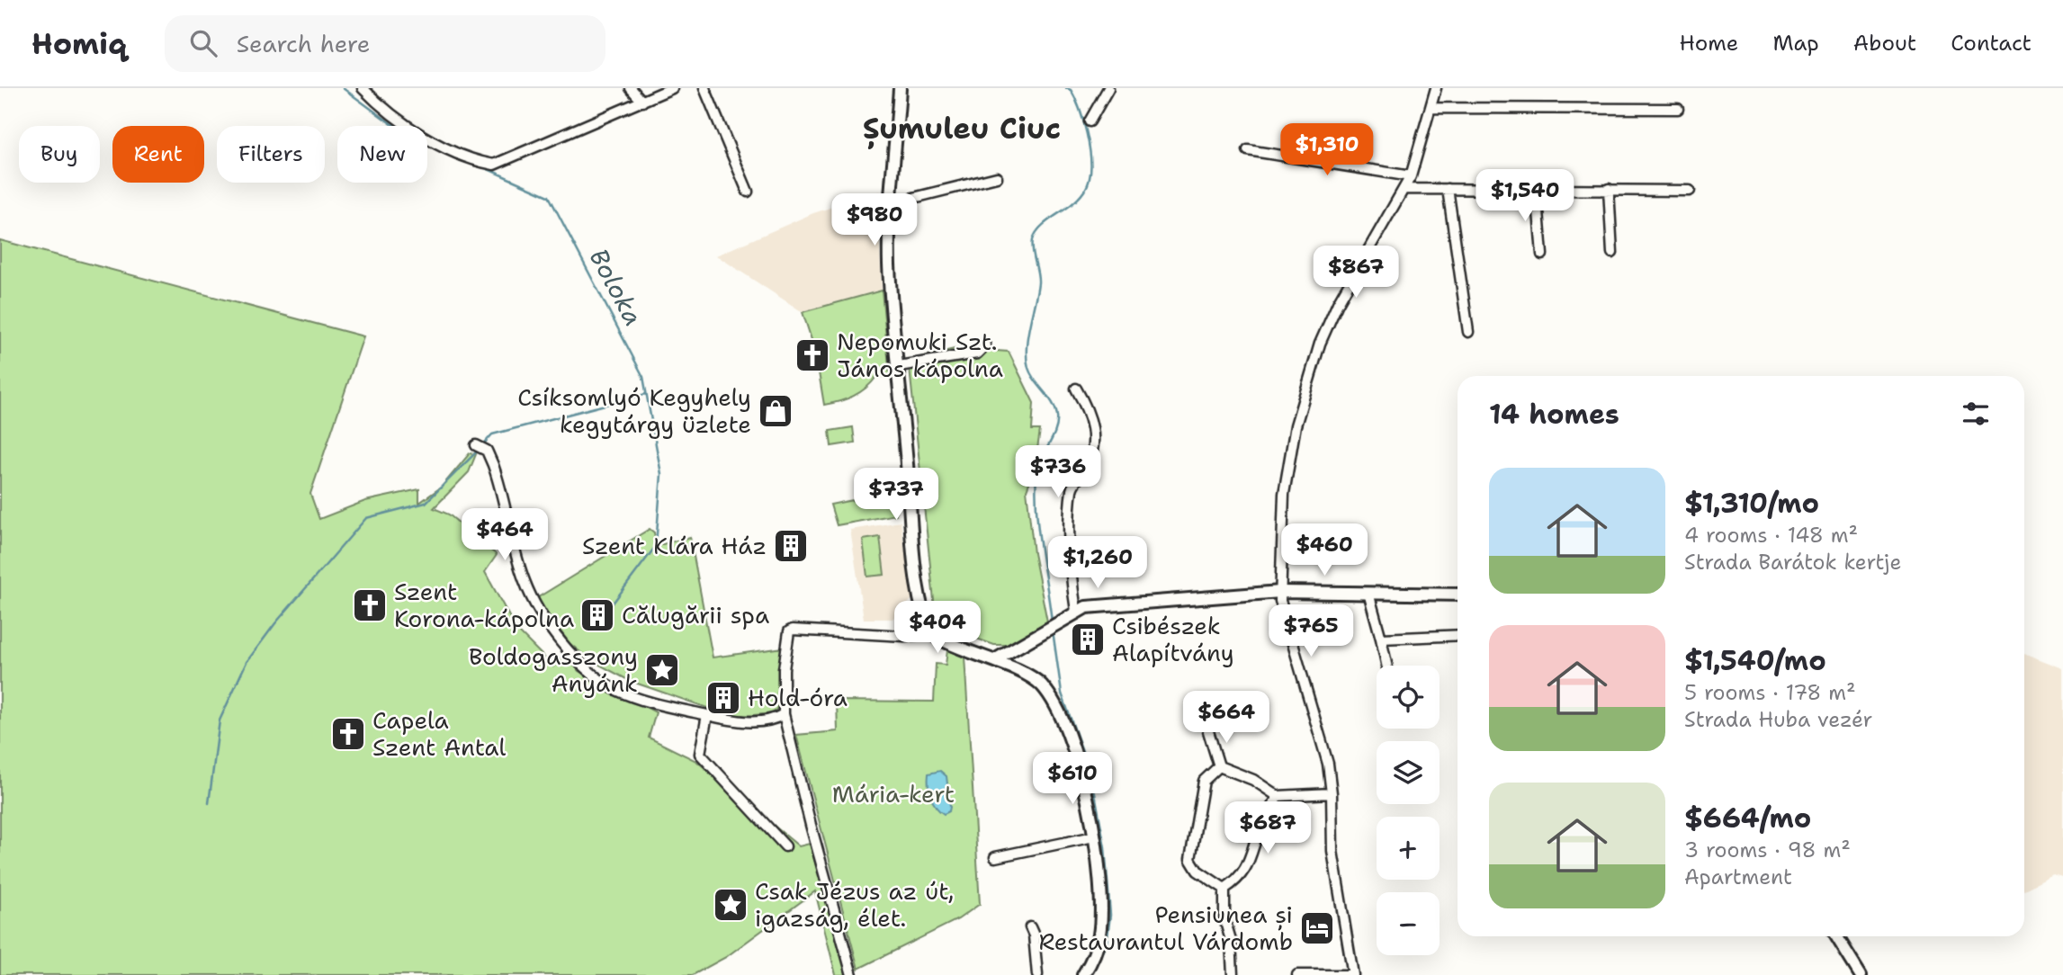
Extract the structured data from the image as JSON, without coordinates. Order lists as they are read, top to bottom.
{
  "districts": ["Șumuleu Ciuc"],
  "water": ["Boloka"],
  "parks": ["Mária-kert"],
  "places": {
    "church": ["Nepomuki Szt. János kápolna", "Szent Korona-kápolna", "Capela Szent Antal"],
    "shop": ["Csíksomlyó Kegyhely kegytárgy üzlete"],
    "building": [
      "Szent Klára Ház",
      "Călugării spa",
      "Csibészek Alapítvány",
      "Hold-óra"
    ],
    "place": ["Boldogasszony Anyánk", "Csak Jézus az út, igazság, élet."],
    "hotel": ["Pensiunea și Restaurantul Várdomb"]
  },
  "page": {
    "header": "Homiq",
    "search": "Search here",
    "nav": [
      "Home",
      "Map",
      "About",
      "Contact"
    ],
    "price": [
      "$1,310",
      "$1,540",
      "$980",
      "$867",
      "$736",
      "$737",
      "$464",
      "$460",
      "$1,260",
      "$404",
      "$765",
      "$664",
      "$610",
      "$687"
    ],
    "chip": [
      "Buy",
      "Rent",
      "Filters",
      "New"
    ],
    "heading": "14 homes",
    "list": [
      {
        "name": "$1,310/mo",
        "note": "4 rooms · 148 m² · Strada Barátok kertje"
      },
      {
        "name": "$1,540/mo",
        "note": "5 rooms · 178 m² · Strada Huba vezér"
      },
      {
        "name": "$664/mo",
        "note": "3 rooms · 98 m² · Apartment"
      }
    ],
    "map_buttons": ["+", "−"]
  }
}
